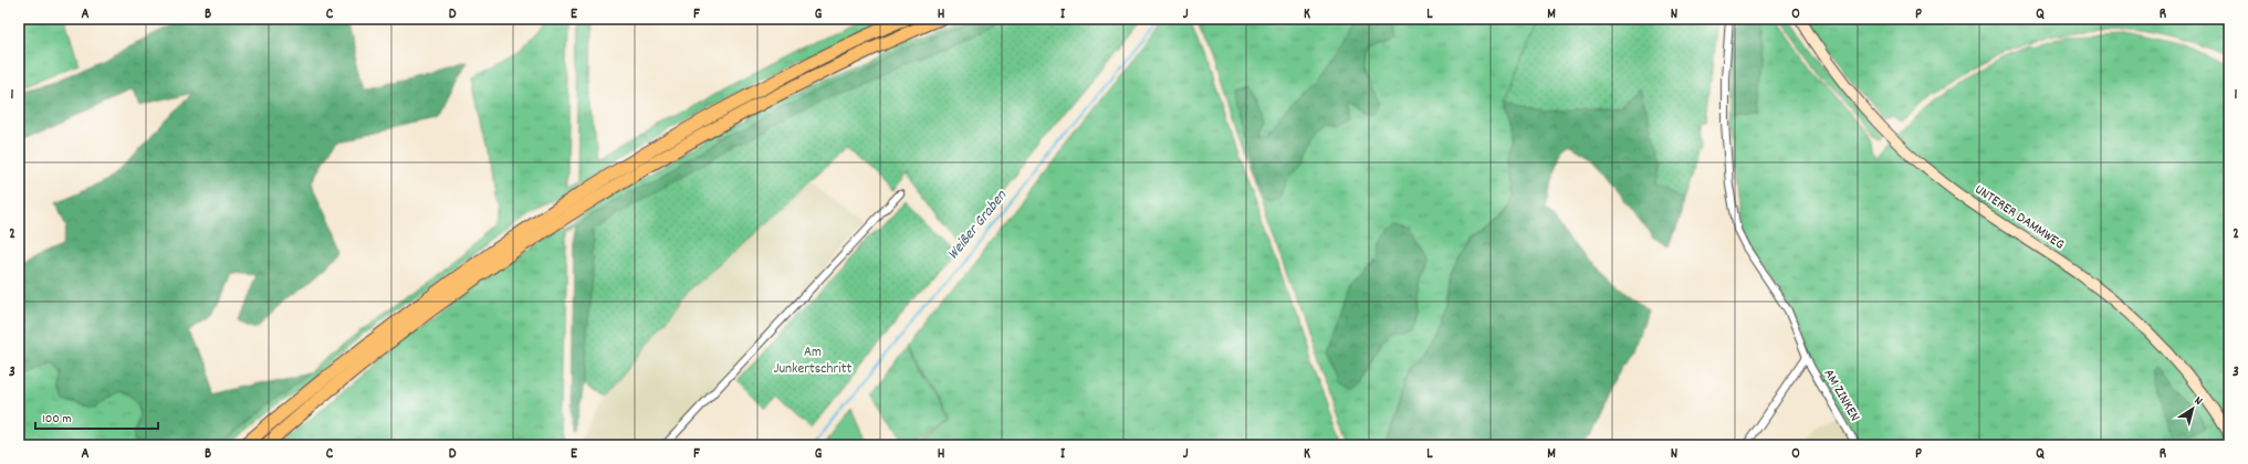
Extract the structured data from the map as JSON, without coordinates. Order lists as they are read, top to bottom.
{
  "streets": {
    "main road": ["UNTERER DAMMWEG"],
    "street": ["AM ZINKEN"]
  },
  "water": ["Weißer Graben"],
  "parks": ["Am Junkertschritt"],
  "scale_bar": "100 m",
  "north": "top right",
  "grid": {
    "columns": [
      "A",
      "B",
      "C",
      "D",
      "E",
      "F",
      "G",
      "H",
      "I",
      "J",
      "K",
      "L",
      "M",
      "N",
      "O",
      "P",
      "Q",
      "R"
    ],
    "rows": ["1", "2", "3"]
  }
}
